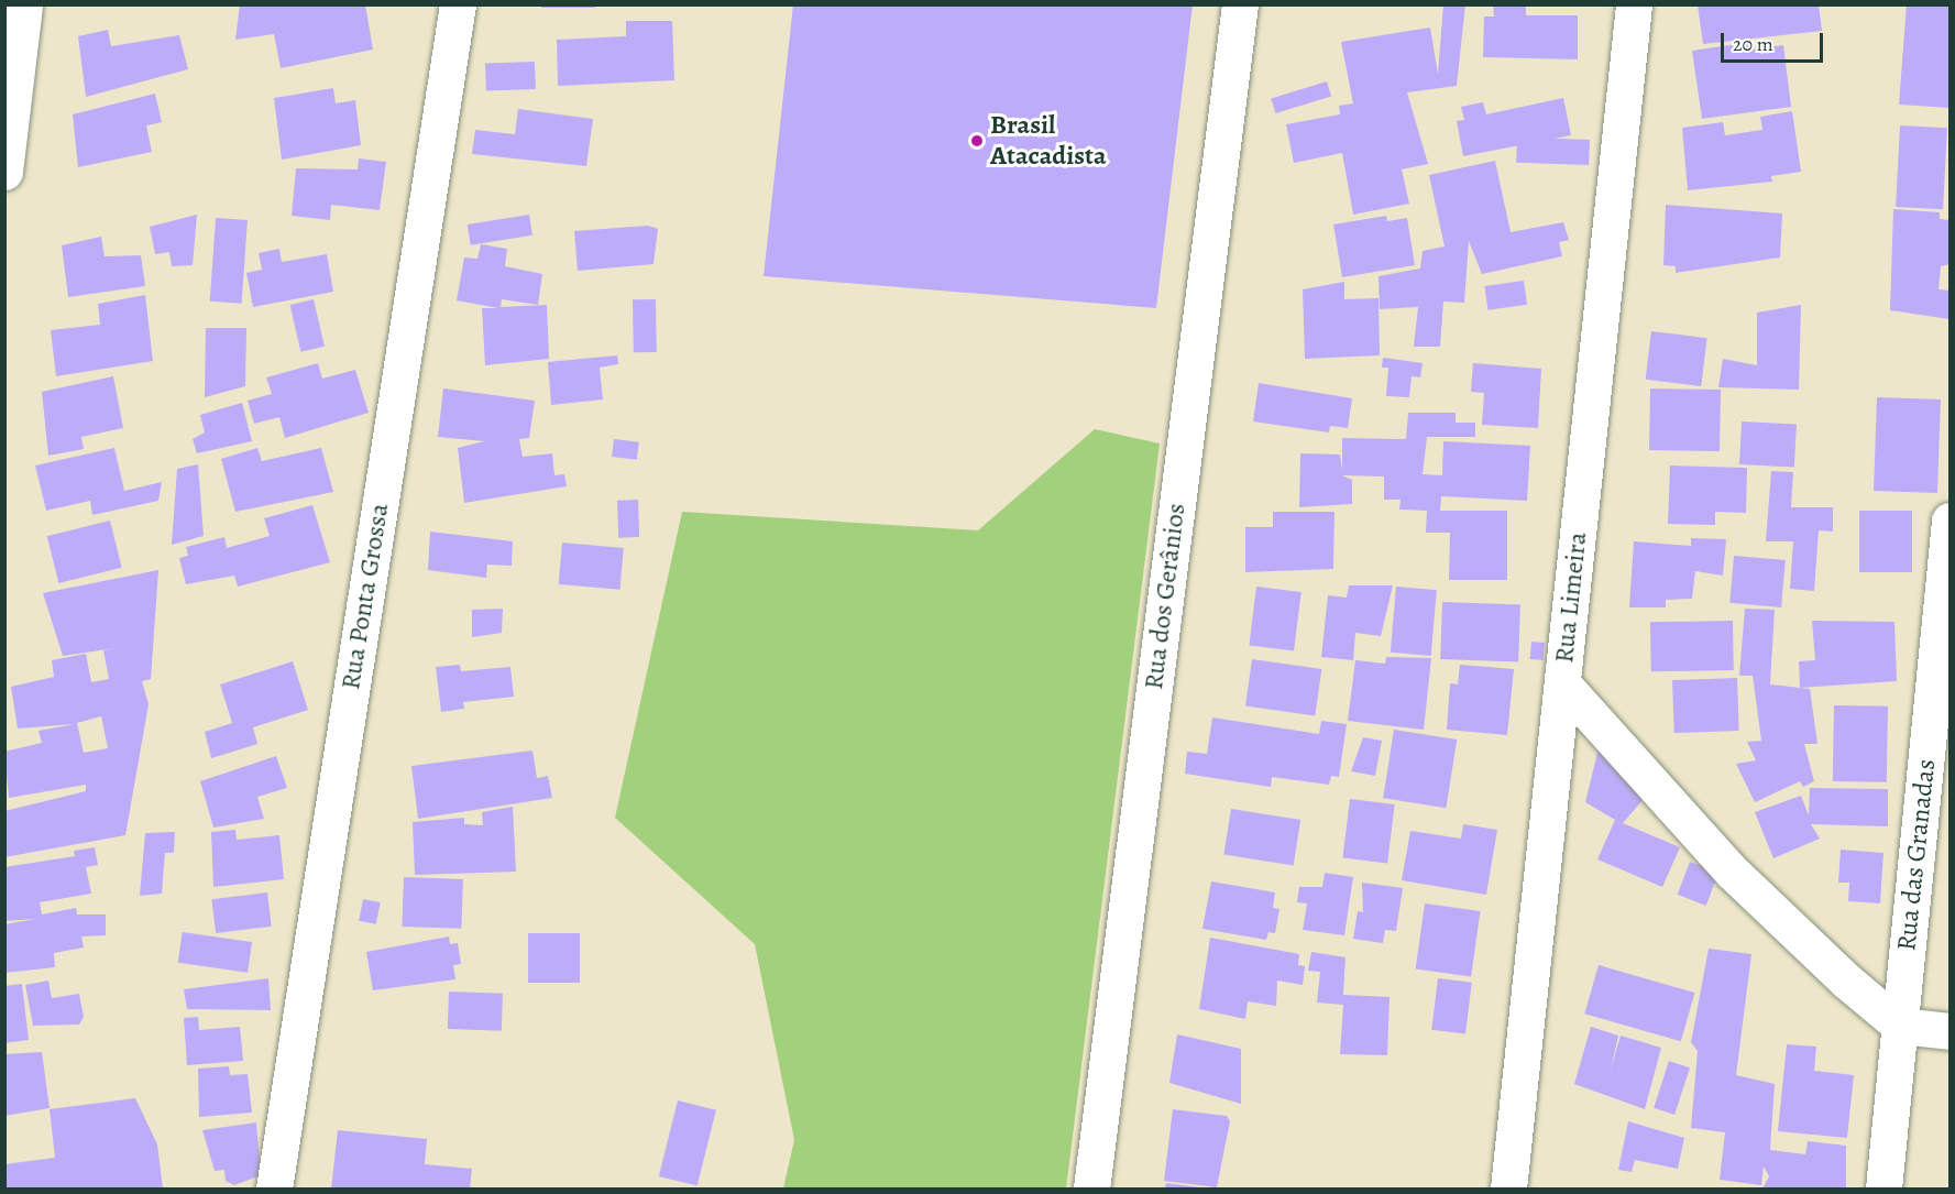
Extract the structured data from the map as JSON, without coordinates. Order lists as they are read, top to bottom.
{
  "streets": {
    "street": [
      "Rua Ponta Grossa",
      "Rua dos Gerânios",
      "Rua Limeira",
      "Rua das Granadas"
    ]
  },
  "places": ["Brasil Atacadista"],
  "scale_bar": "20 m"
}
